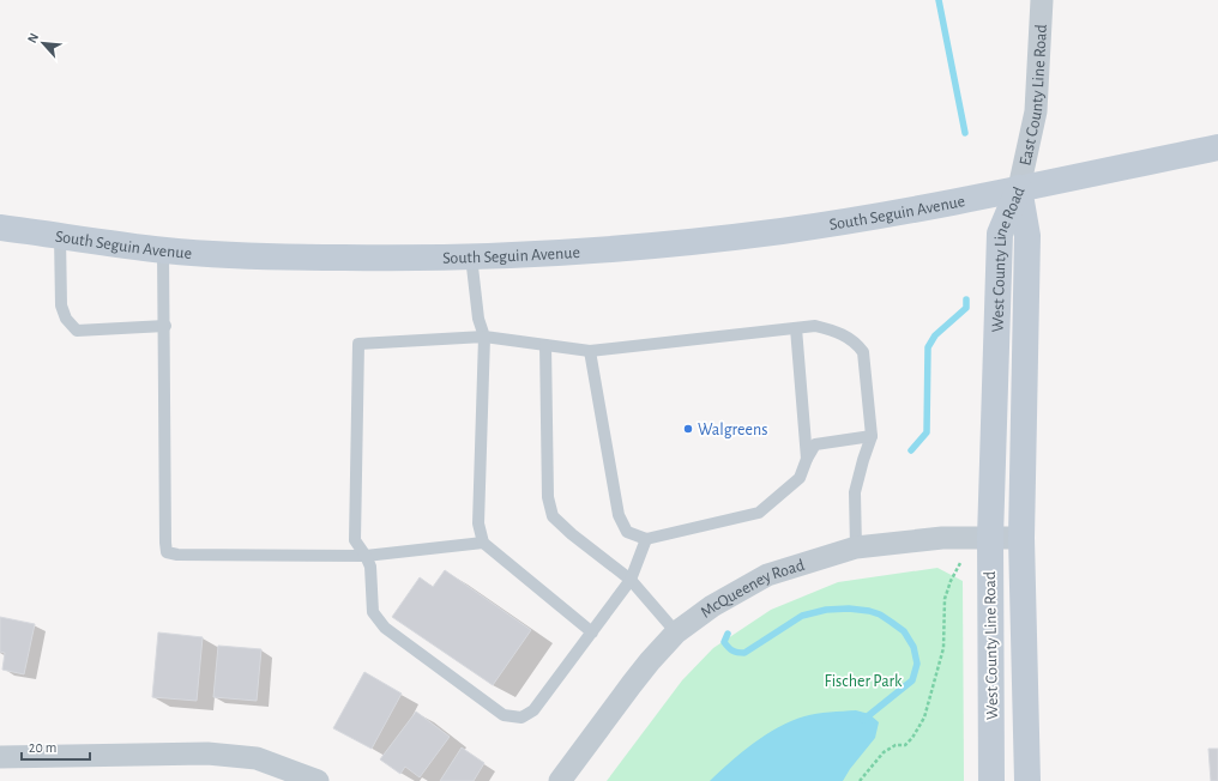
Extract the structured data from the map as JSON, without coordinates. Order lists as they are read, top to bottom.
{
  "streets": {
    "main road": ["South Seguin Avenue", "West County Line Road"],
    "street": ["East County Line Road", "McQueeney Road"]
  },
  "crossings": [
    ["East County Line Road", "South Seguin Avenue"],
    ["East County Line Road", "West County Line Road"],
    ["South Seguin Avenue", "West County Line Road"],
    ["West County Line Road", "McQueeney Road"]
  ],
  "parks": ["Fischer Park"],
  "places": ["Walgreens"],
  "scale_bar": "20 m",
  "north": "top left"
}
